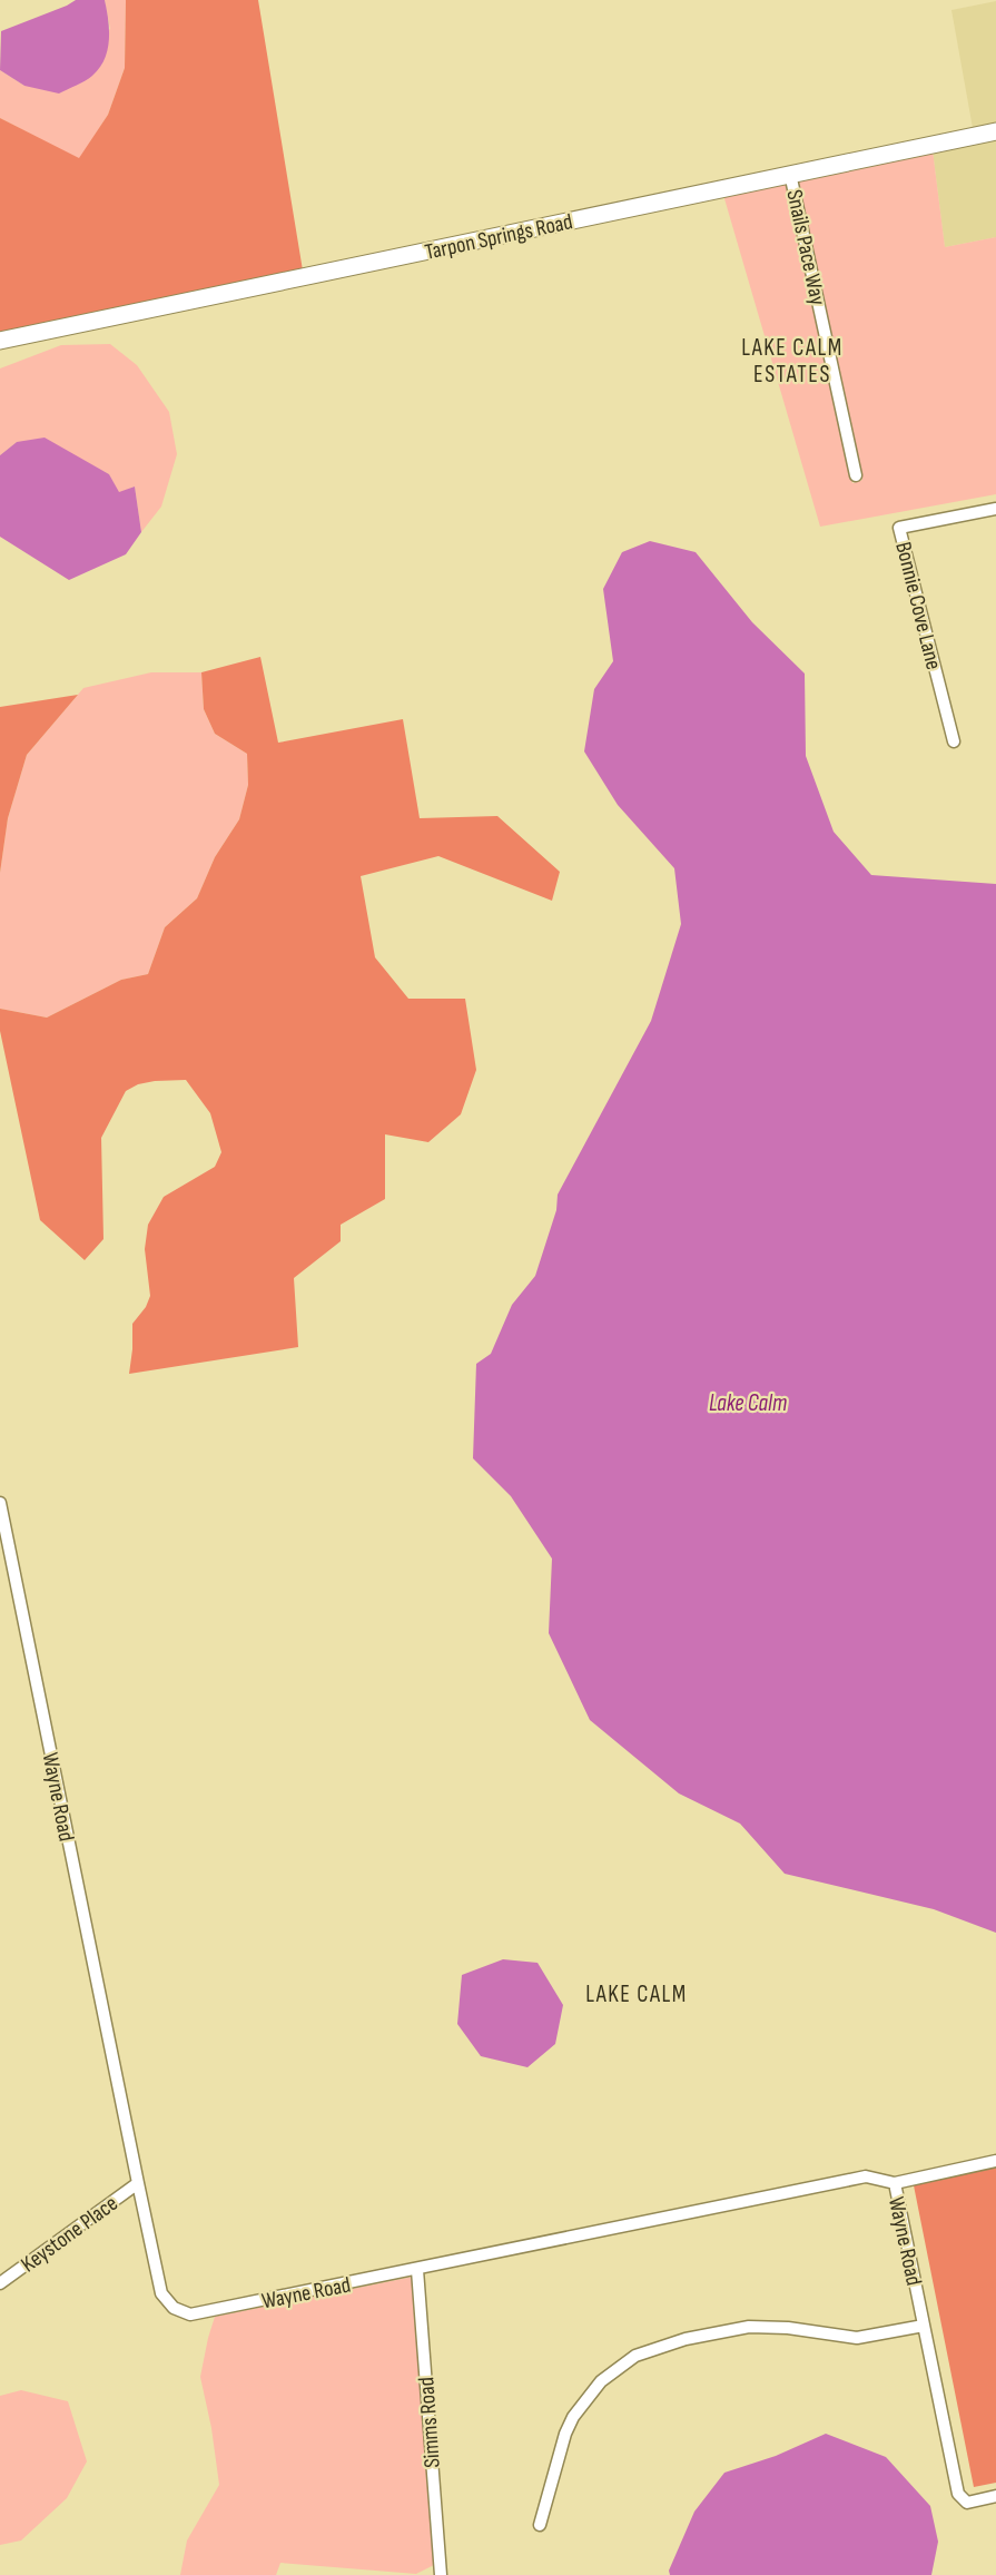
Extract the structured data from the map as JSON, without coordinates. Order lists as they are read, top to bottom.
{
  "streets": {
    "main road": ["Tarpon Springs Road"],
    "street": [
      "Snails Pace Way",
      "Bonnie Cove Lane",
      "Wayne Road",
      "Keystone Place",
      "Simms Road"
    ]
  },
  "crossings": [
    ["Tarpon Springs Road", "Snails Pace Way"],
    ["Wayne Road", "Keystone Place"],
    ["Wayne Road", "Simms Road"]
  ],
  "districts": ["LAKE CALM ESTATES", "LAKE CALM"],
  "water": ["Lake Calm"]
}
